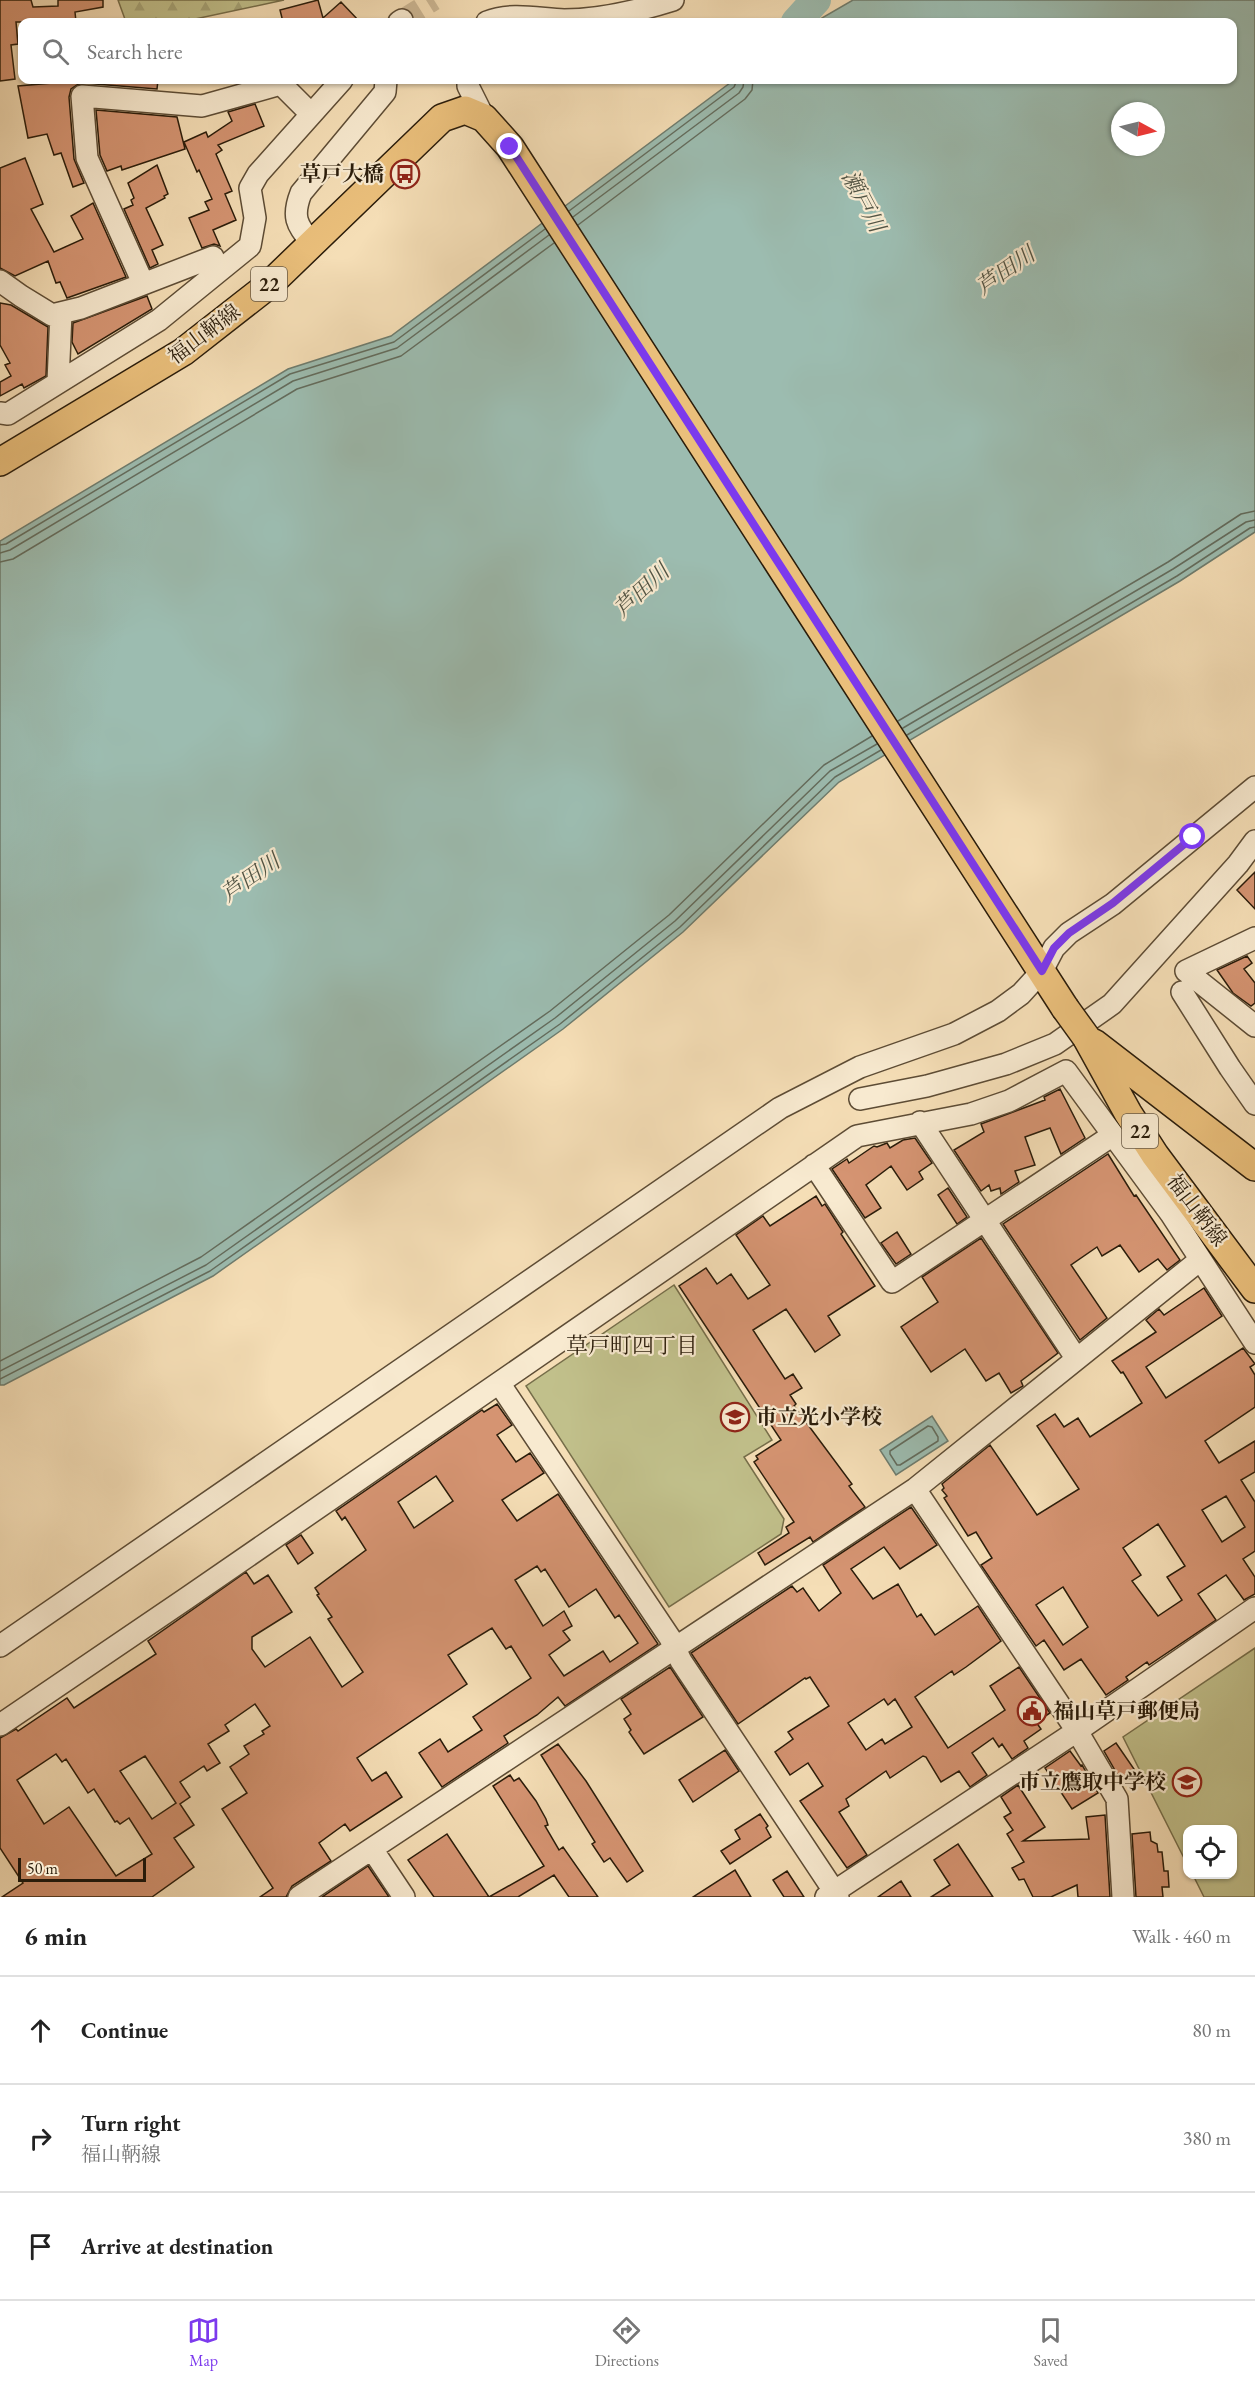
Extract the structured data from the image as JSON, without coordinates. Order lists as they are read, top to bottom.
{
  "streets": {
    "main road": ["22", "福山鞆線"]
  },
  "districts": ["草戸町四丁目"],
  "water": ["瀬戸川", "芦田川"],
  "places": {
    "bus stop": ["草戸大橋"],
    "school or university": ["市立光小学校", "市立鷹取中学校"],
    "public building": ["福山草戸郵便局"]
  },
  "scale_bar": "50 m",
  "north": "right",
  "page": {
    "search": "Search here",
    "scale": "50 m",
    "heading": ["6 min", "Walk · 460 m"],
    "list": [
      ["Continue", "80 m"],
      ["Turn right", "福山鞆線", "380 m"],
      "Arrive at destination"
    ],
    "nav": ["Map", "Directions", "Saved"]
  }
}
